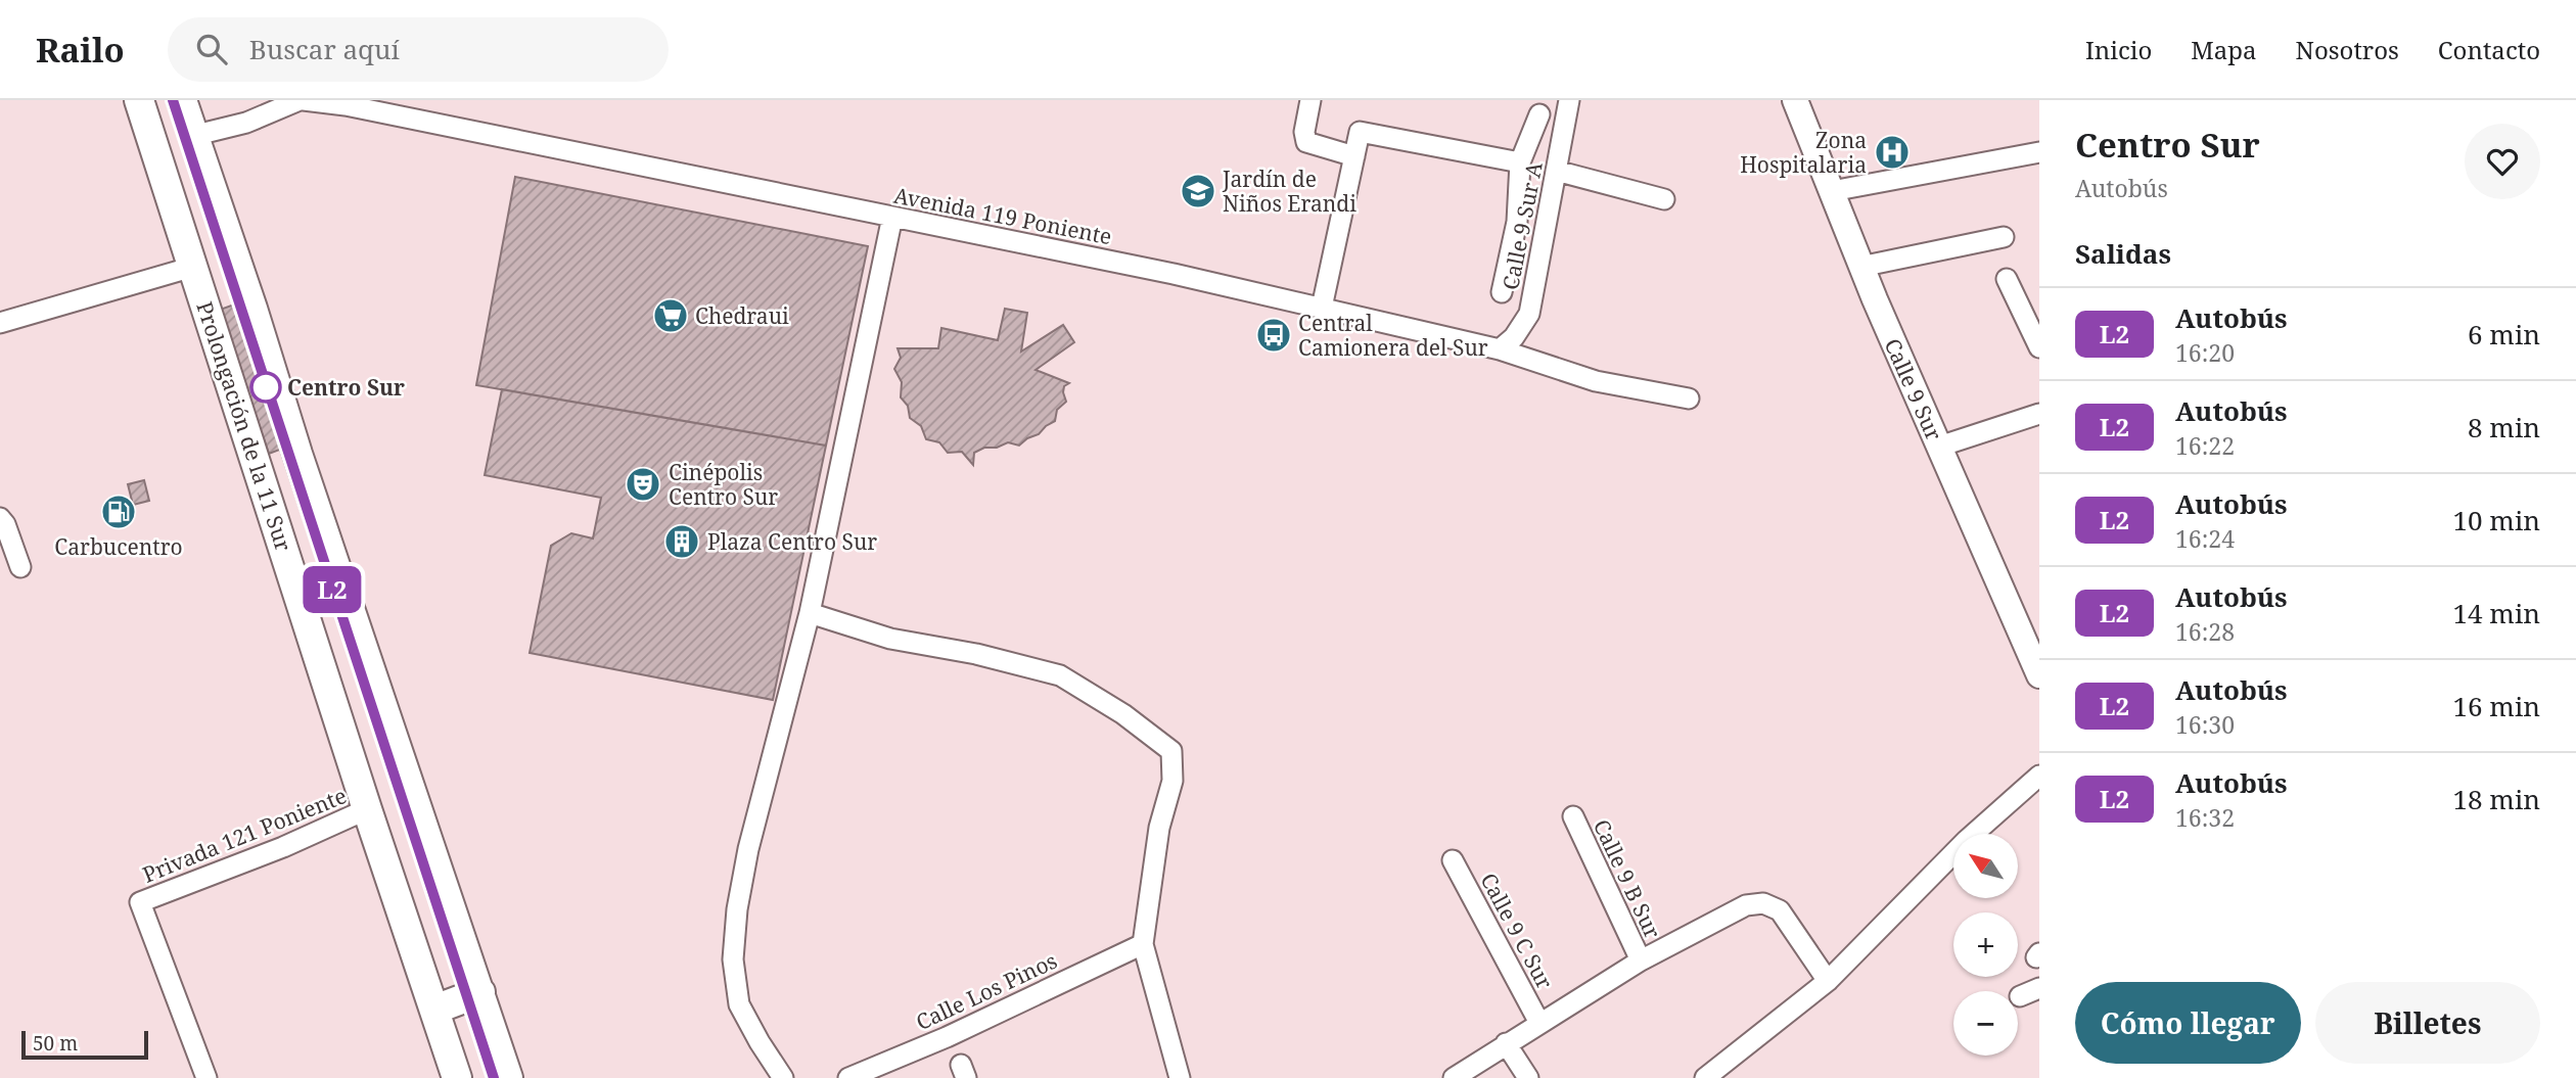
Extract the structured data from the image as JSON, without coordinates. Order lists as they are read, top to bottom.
{
  "streets": {
    "main road": ["Prolongación de la 11 Sur"],
    "street": [
      "Avenida 119 Poniente",
      "Calle 9 Sur A",
      "Calle 9 Sur",
      "Privada 121 Poniente",
      "Calle 9 B Sur",
      "Calle 9 C Sur",
      "Calle Los Pinos"
    ]
  },
  "crossings": [
    ["Avenida 119 Poniente", "Calle 9 Sur A"],
    ["Avenida 119 Poniente", "Prolongación de la 11 Sur"],
    ["Prolongación de la 11 Sur", "Privada 121 Poniente"]
  ],
  "places": {
    "hospital": ["Zona Hospitalaria"],
    "school or university": ["Jardín de Niños Erandi"],
    "supermarket": ["Chedraui"],
    "bus stop": ["Central Camionera del Sur"],
    "other": ["Centro Sur"],
    "theatre": ["Cinépolis Centro Sur"],
    "fuel station": ["Carbucentro"],
    "building": ["Plaza Centro Sur"]
  },
  "lines": ["bus line L2"],
  "scale_bar": "50 m",
  "north": "top left",
  "page": {
    "header": "Railo",
    "search": "Buscar aquí",
    "nav": [
      "Inicio",
      "Mapa",
      "Nosotros",
      "Contacto"
    ],
    "on_map": "L2",
    "heading": [
      ["Centro Sur", "Autobús"],
      "Salidas"
    ],
    "list": [
      {
        "mark": "L2",
        "name": "Autobús",
        "note": "16:20",
        "value": "6 min"
      },
      {
        "mark": "L2",
        "name": "Autobús",
        "note": "16:22",
        "value": "8 min"
      },
      {
        "mark": "L2",
        "name": "Autobús",
        "note": "16:24",
        "value": "10 min"
      },
      {
        "mark": "L2",
        "name": "Autobús",
        "note": "16:28",
        "value": "14 min"
      },
      {
        "mark": "L2",
        "name": "Autobús",
        "note": "16:30",
        "value": "16 min"
      },
      {
        "mark": "L2",
        "name": "Autobús",
        "note": "16:32",
        "value": "18 min"
      }
    ],
    "map_buttons": ["+", "−"],
    "buttons": ["Cómo llegar", "Billetes"],
    "scale": "50 m"
  }
}
